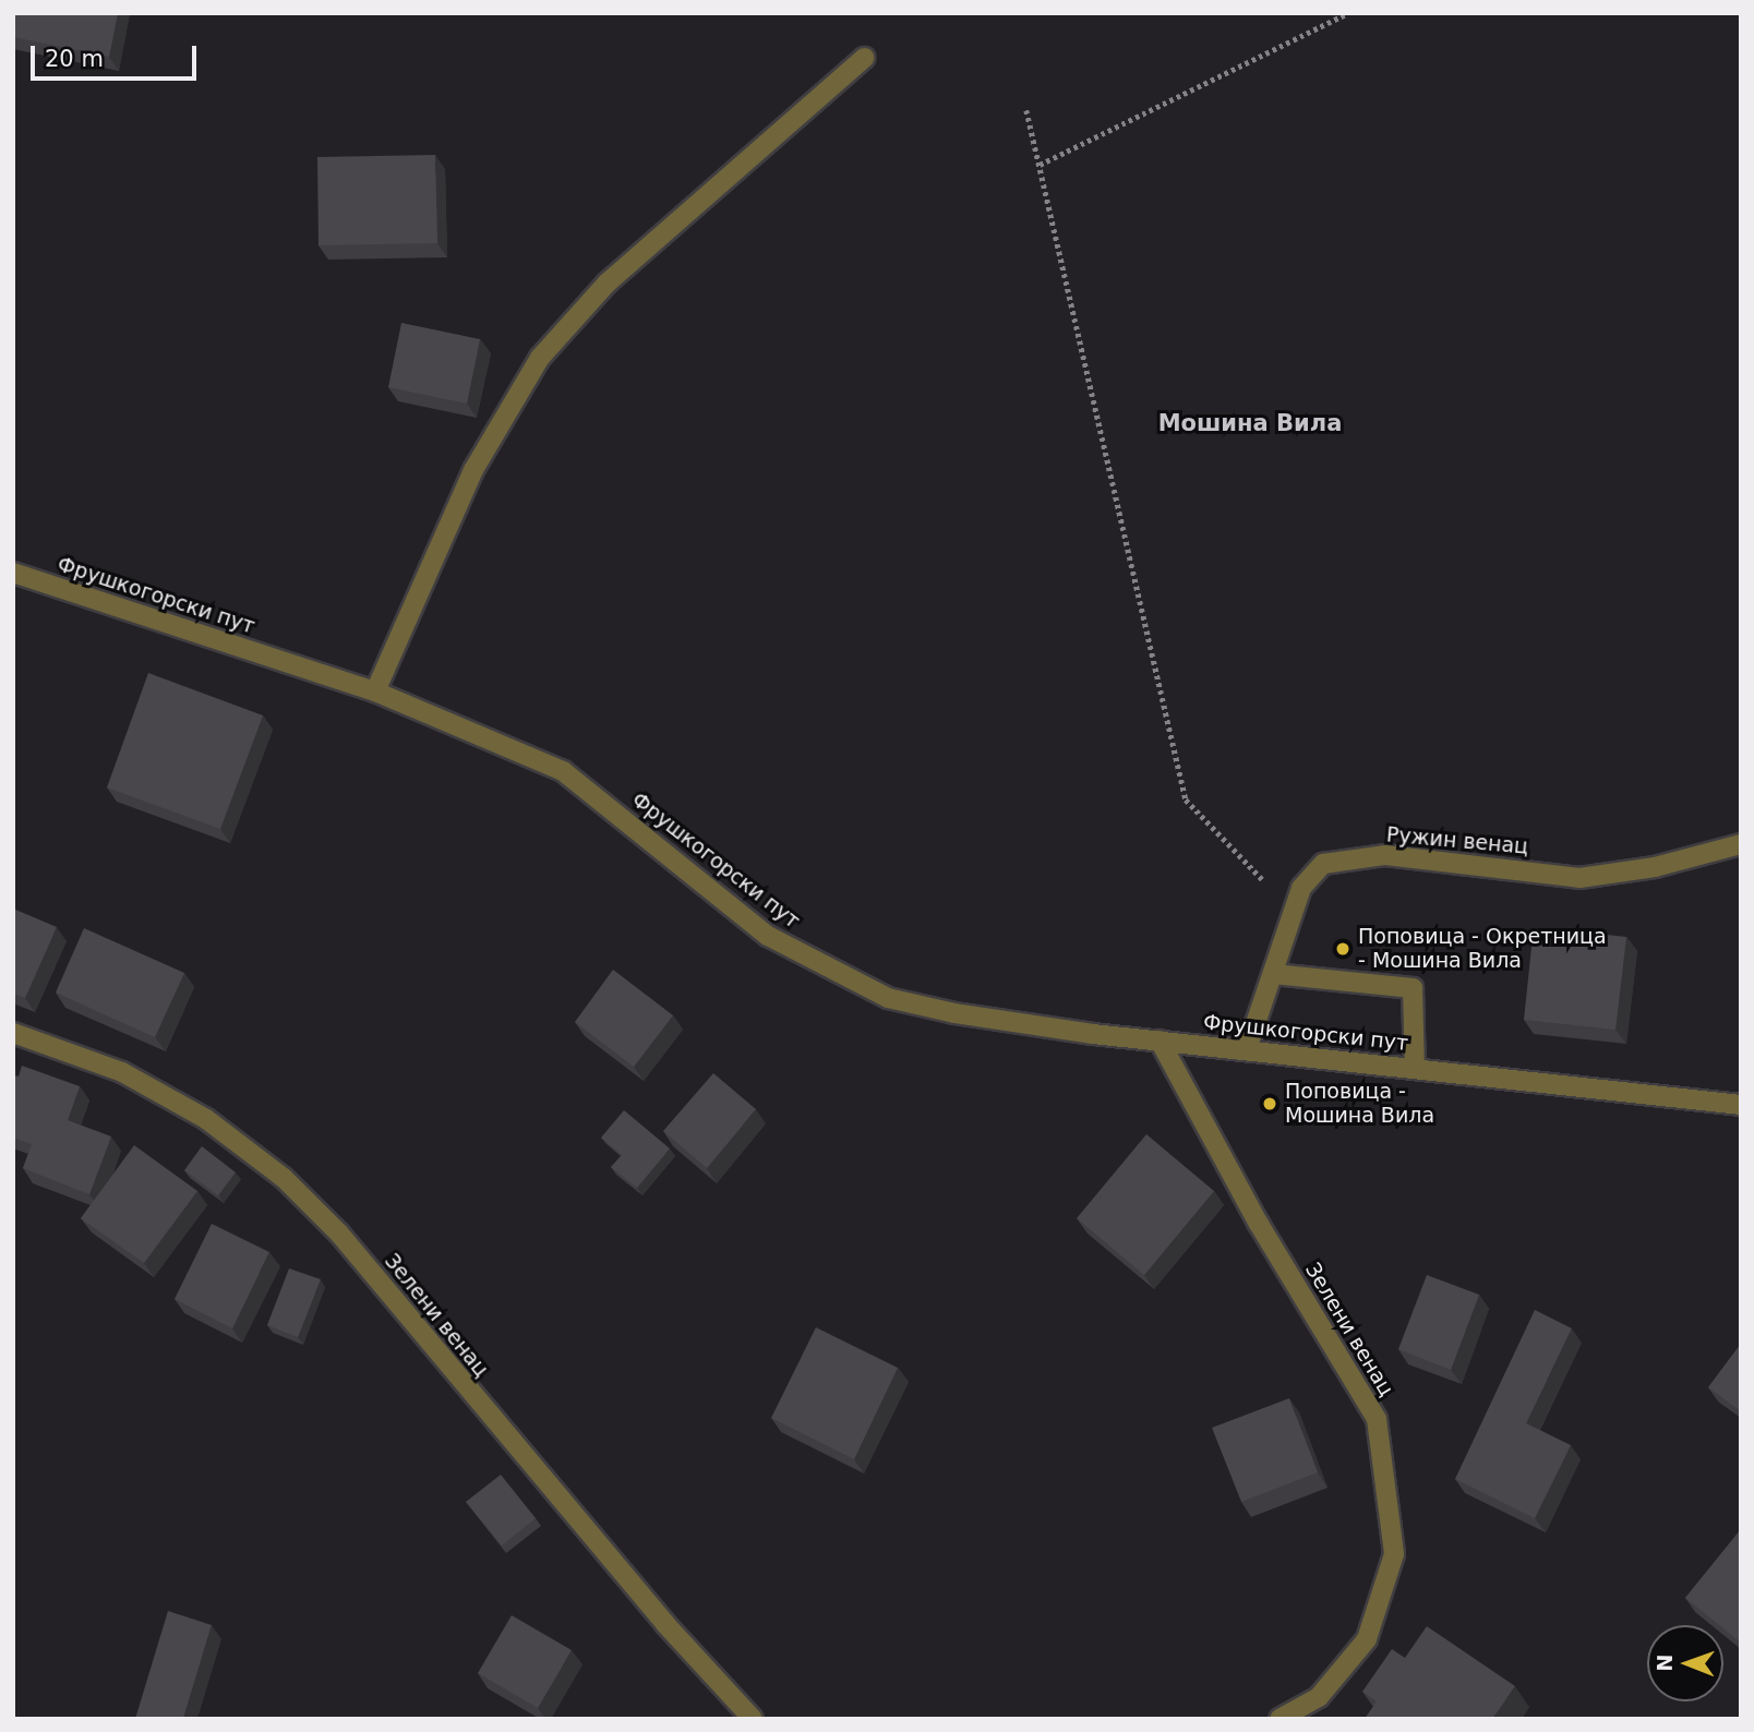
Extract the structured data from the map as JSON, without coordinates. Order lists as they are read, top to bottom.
{
  "streets": {
    "street": ["Фрушкогорски пут", "Ружин венац", "Зелени венац"]
  },
  "crossings": [
    ["Фрушкогорски пут", "Ружин венац"],
    ["Фрушкогорски пут", "Зелени венац"]
  ],
  "districts": ["Мошина Вила"],
  "places": ["Поповица - Окретница - Мошина Вила", "Поповица - Мошина Вила"],
  "scale_bar": "20 m",
  "north": "left"
}
